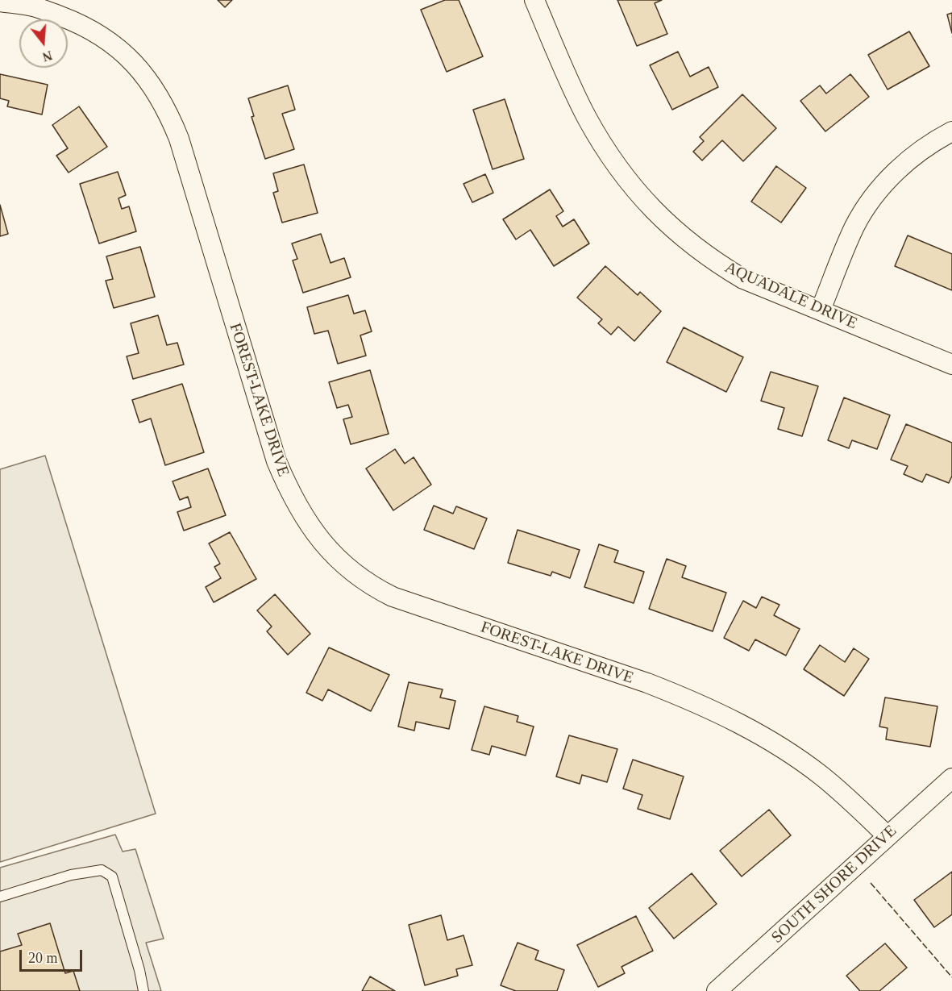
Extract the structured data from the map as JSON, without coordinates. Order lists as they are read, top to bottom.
{
  "streets": {
    "street": ["AQUADALE DRIVE", "FOREST-LAKE DRIVE", "SOUTH SHORE DRIVE"]
  },
  "crossings": [
    ["FOREST-LAKE DRIVE", "SOUTH SHORE DRIVE"]
  ],
  "scale_bar": "20 m",
  "north": "bottom"
}
